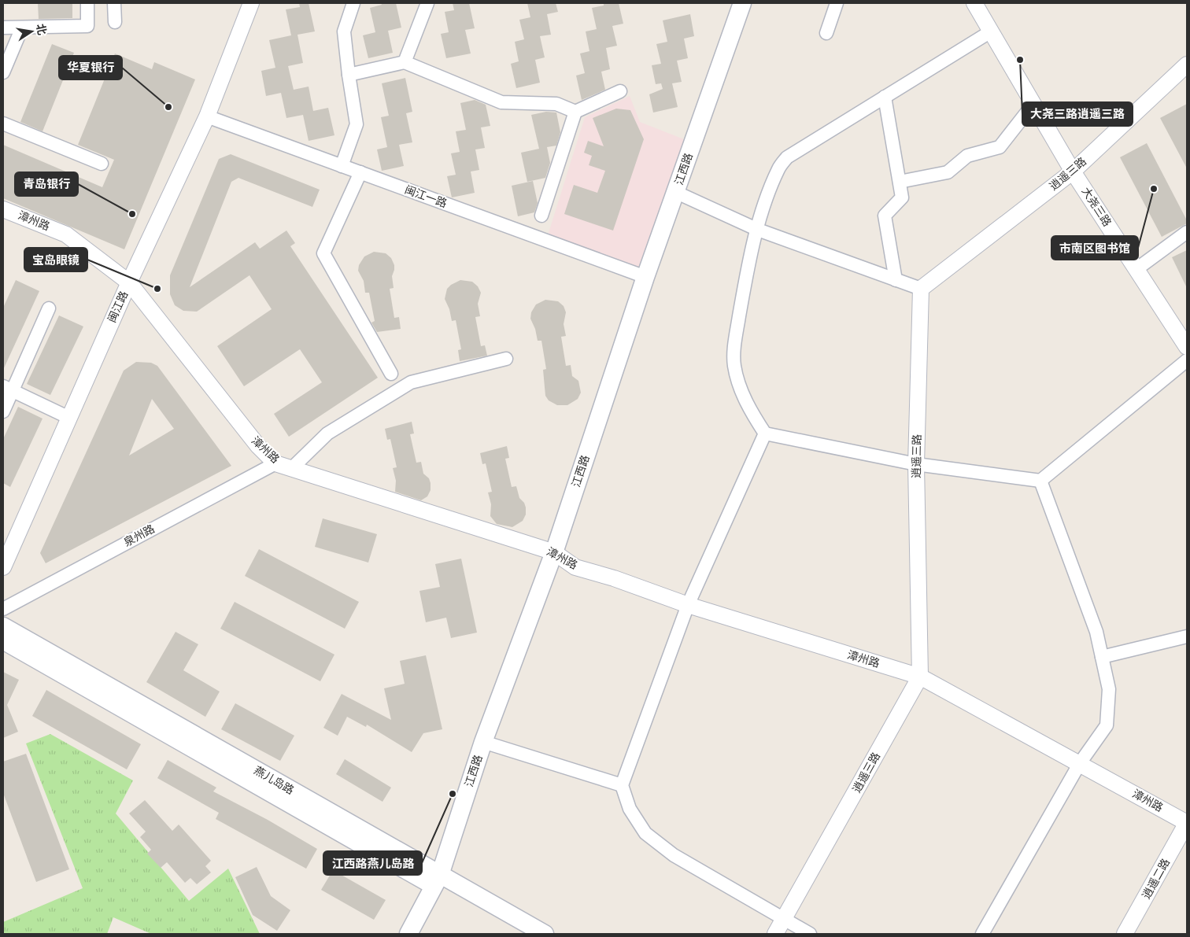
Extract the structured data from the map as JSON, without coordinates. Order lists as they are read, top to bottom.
{
  "streets": {
    "main road": ["江西路", "燕儿岛路"],
    "street": [
      "逍遥三路",
      "闽江一路",
      "大尧三路",
      "漳州路",
      "闽江路",
      "泉州路",
      "逍遥二路"
    ]
  },
  "crossings": [
    ["江西路", "闽江一路"],
    ["江西路", "漳州路"],
    ["江西路", "燕儿岛路"],
    ["逍遥三路", "大尧三路"],
    ["逍遥三路", "漳州路"],
    ["闽江一路", "闽江路"],
    ["漳州路", "闽江路"],
    ["漳州路", "泉州路"],
    ["漳州路", "逍遥二路"]
  ],
  "places": [
    "大尧三路逍遥三路",
    "华夏银行",
    "市南区图书馆",
    "青岛银行",
    "宝岛眼镜",
    "江西路燕儿岛路"
  ],
  "north": "right"
}
